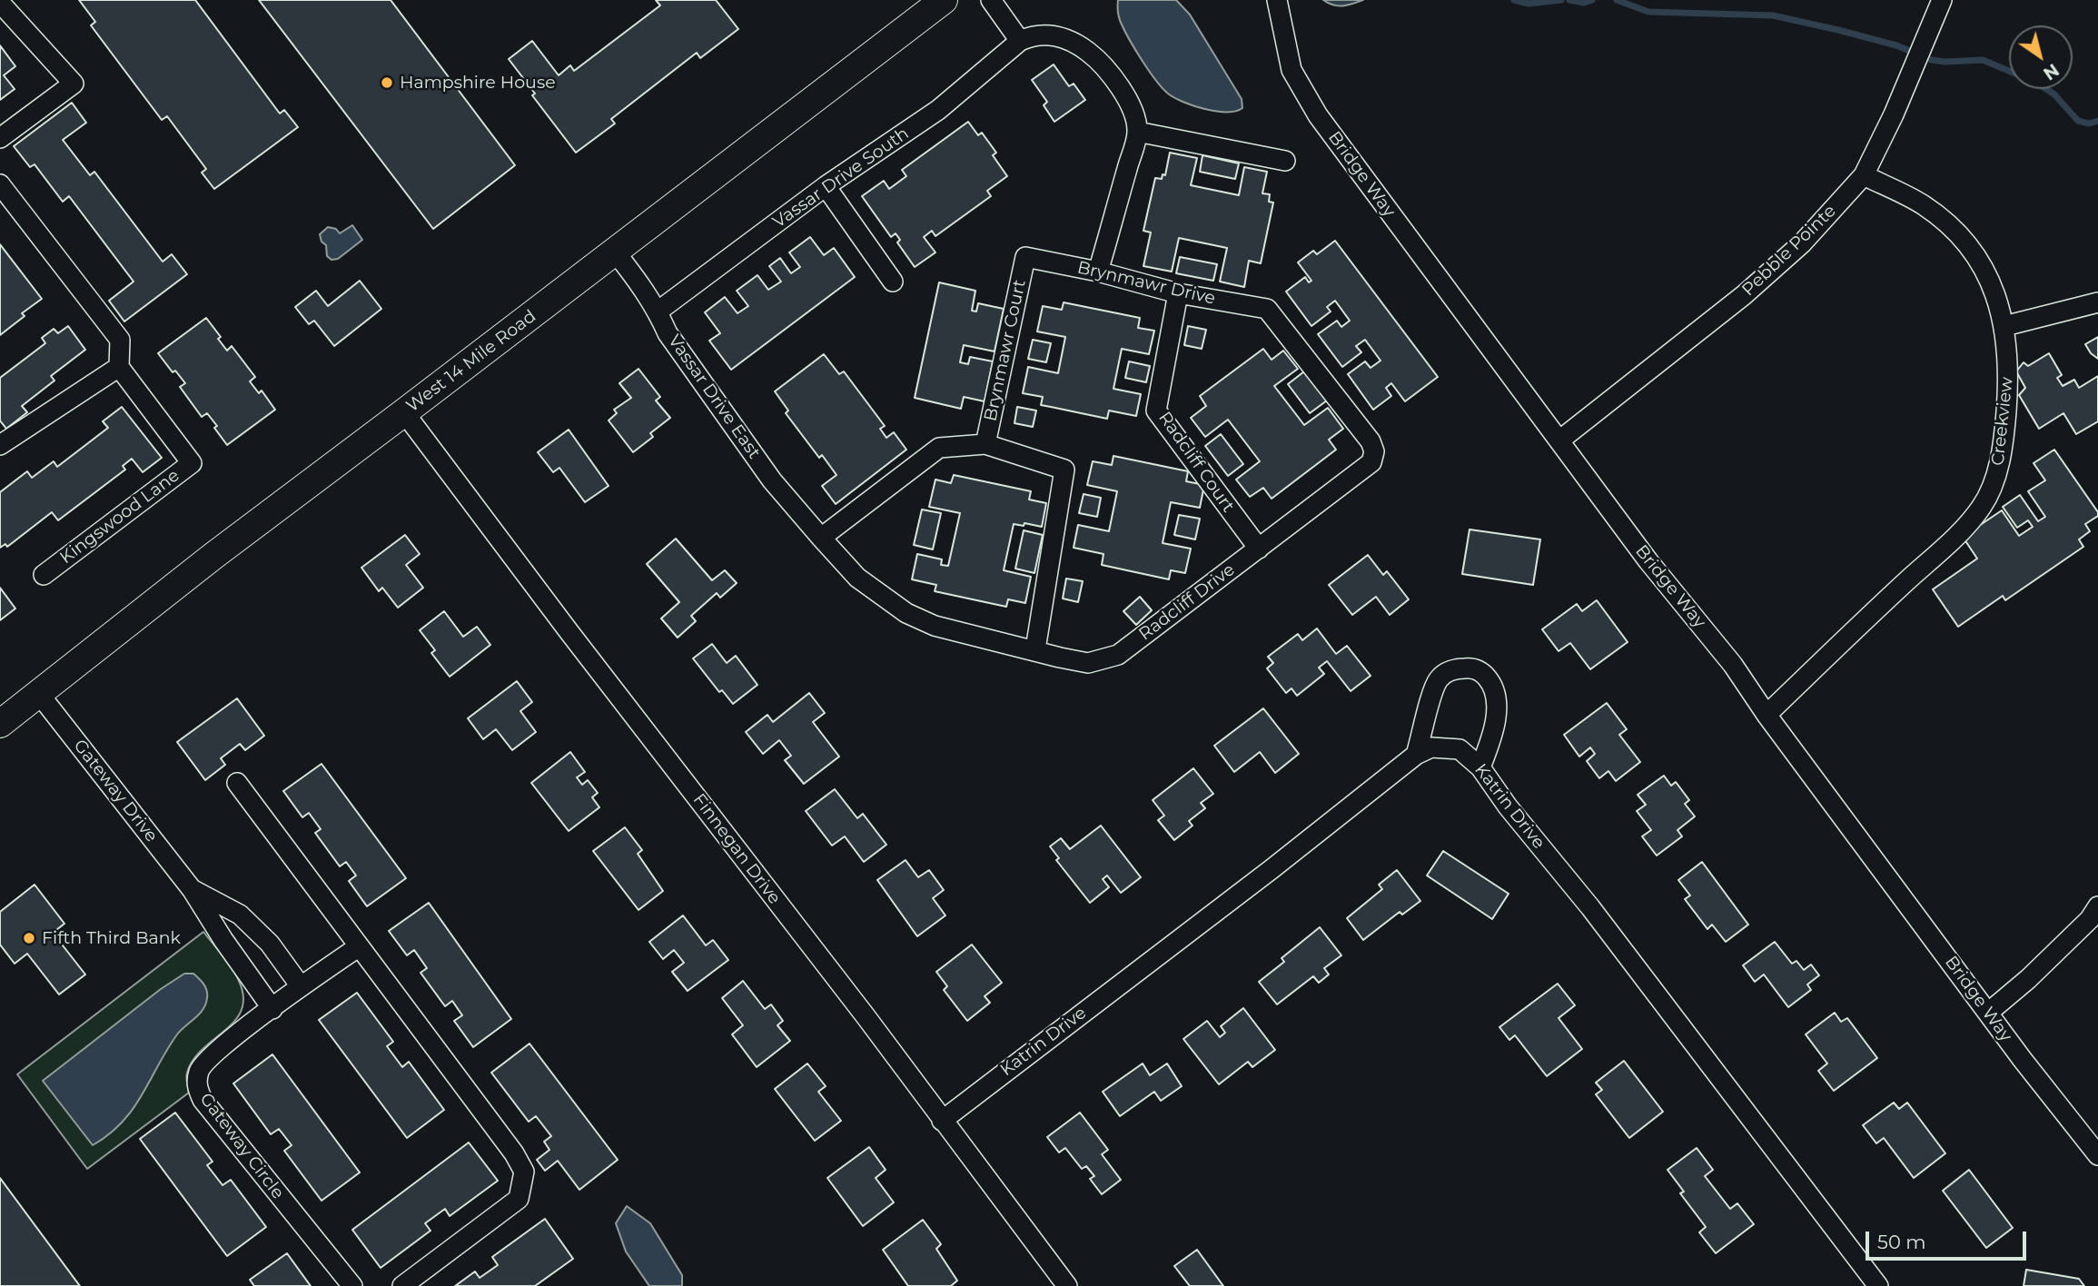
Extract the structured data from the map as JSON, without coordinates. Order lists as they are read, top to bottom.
{
  "streets": {
    "street": [
      "Bridge Way",
      "Vassar Drive South",
      "Pebble Pointe",
      "Brynmawr Drive",
      "Brynmawr Court",
      "West 14 Mile Road",
      "Vassar Drive East",
      "Creekview",
      "Radcliff Court",
      "Kingswood Lane",
      "Radcliff Drive",
      "Gateway Drive",
      "Katrin Drive",
      "Finnegan Drive",
      "Gateway Circle"
    ]
  },
  "crossings": [
    ["Bridge Way", "Pebble Pointe"],
    ["Bridge Way", "Creekview"],
    ["Vassar Drive South", "Vassar Drive East"],
    ["Pebble Pointe", "Creekview"],
    ["Brynmawr Drive", "Brynmawr Court"],
    ["Brynmawr Drive", "Radcliff Court"],
    ["Brynmawr Drive", "Radcliff Drive"],
    ["West 14 Mile Road", "Vassar Drive East"],
    ["West 14 Mile Road", "Gateway Drive"],
    ["West 14 Mile Road", "Finnegan Drive"],
    ["Vassar Drive East", "Radcliff Drive"],
    ["Radcliff Court", "Radcliff Drive"],
    ["Gateway Drive", "Gateway Circle"],
    ["Katrin Drive", "Finnegan Drive"]
  ],
  "places": ["Hampshire House", "Fifth Third Bank"],
  "scale_bar": "50 m",
  "north": "bottom right"
}
